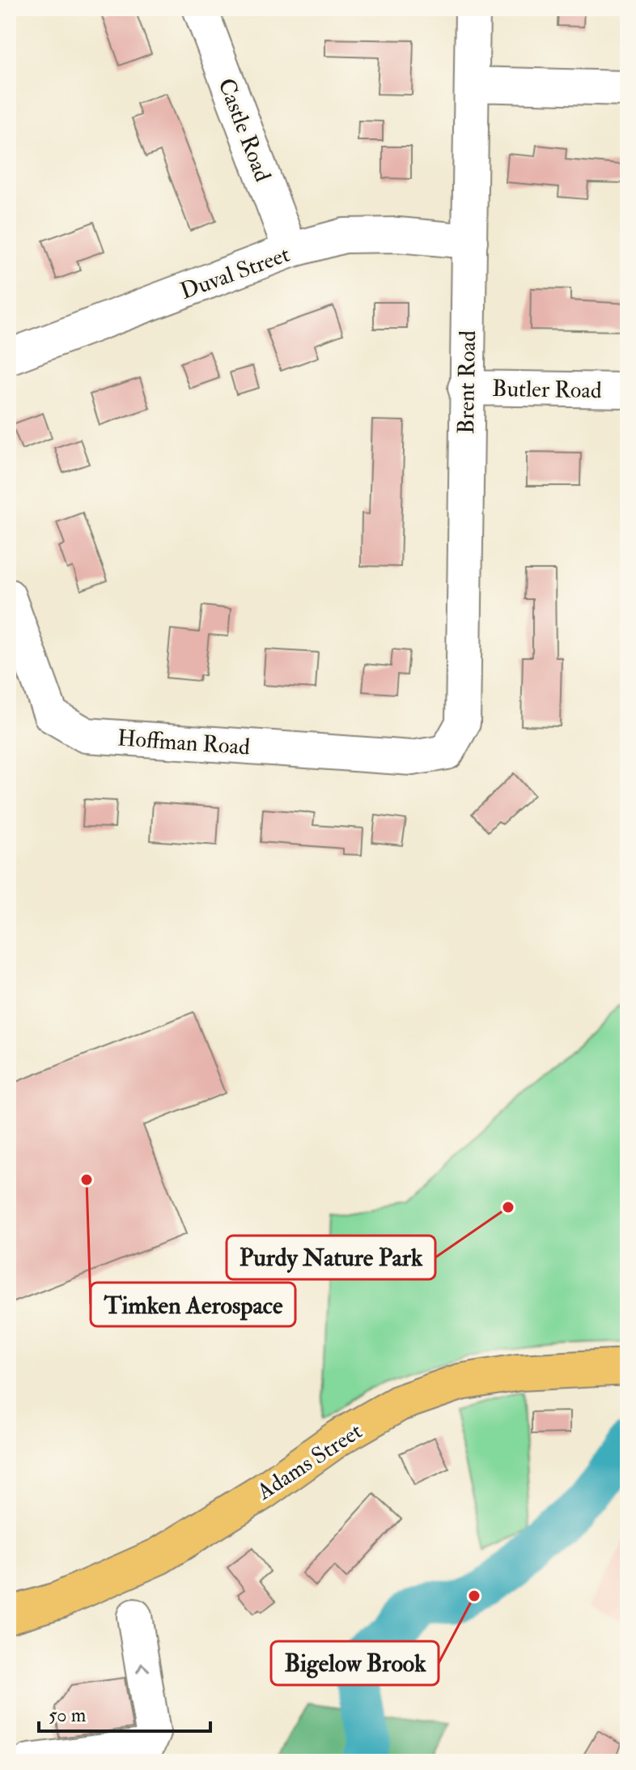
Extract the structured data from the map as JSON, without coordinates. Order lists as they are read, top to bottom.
{
  "streets": {
    "main road": ["Adams Street"],
    "street": [
      "Castle Road",
      "Duval Street",
      "Brent Road",
      "Butler Road",
      "Hoffman Road"
    ]
  },
  "crossings": [
    ["Castle Road", "Duval Street"],
    ["Duval Street", "Brent Road"],
    ["Brent Road", "Butler Road"],
    ["Brent Road", "Hoffman Road"]
  ],
  "places": ["Timken Aerospace", "Purdy Nature Park", "Bigelow Brook"],
  "scale_bar": "50 m"
}
